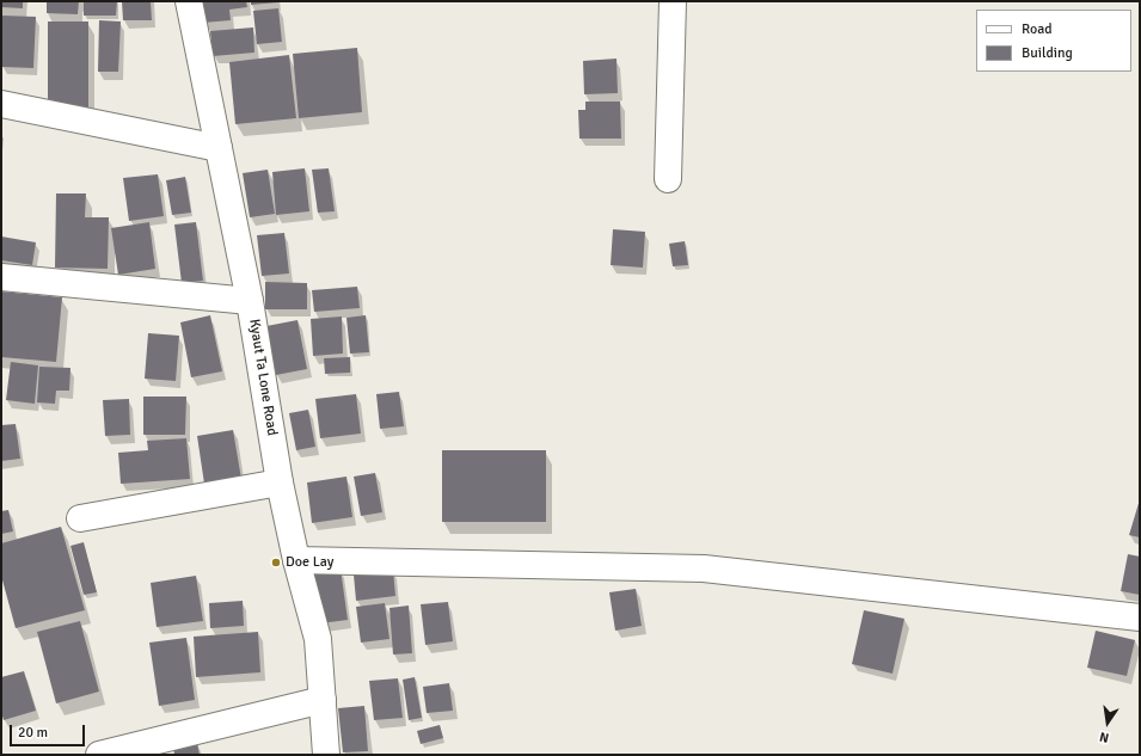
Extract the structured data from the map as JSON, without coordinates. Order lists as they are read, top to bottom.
{
  "streets": {
    "street": ["Kyaut Ta Lone Road"]
  },
  "places": ["Doe Lay"],
  "legend": ["Road", "Building"],
  "scale_bar": "20 m",
  "north": "bottom"
}
